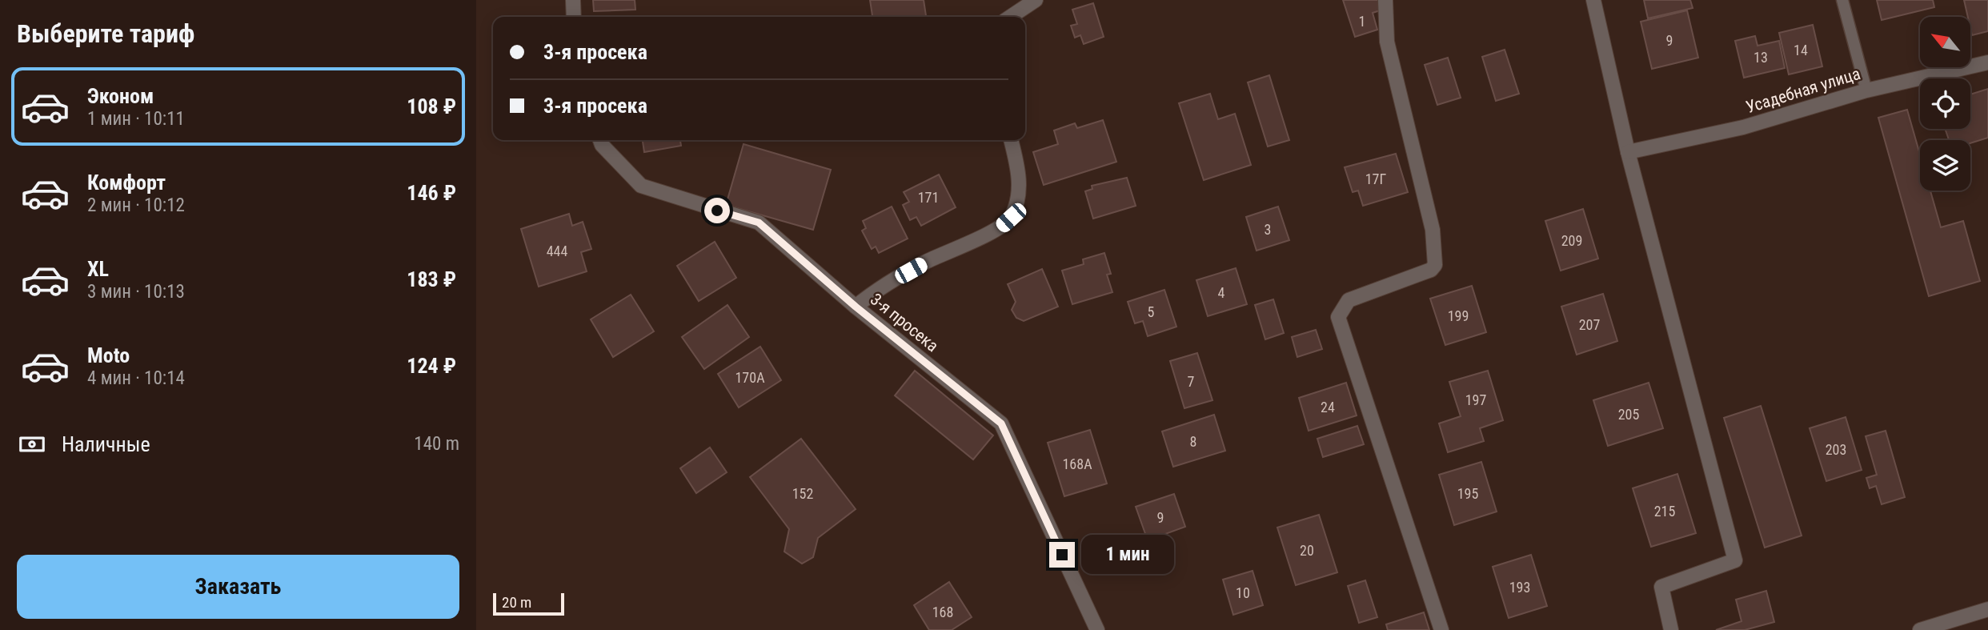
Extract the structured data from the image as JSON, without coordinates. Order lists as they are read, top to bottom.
{
  "streets": {
    "street": ["Усадебная улица", "3-я просека"]
  },
  "house_numbers": [
    "1",
    "9",
    "14",
    "13",
    "17Г",
    "171",
    "3",
    "209",
    "444",
    "4",
    "5",
    "199",
    "207",
    "170А",
    "7",
    "197",
    "24",
    "205",
    "8",
    "203",
    "168А",
    "152",
    "195",
    "215",
    "9",
    "20",
    "193",
    "10",
    "168"
  ],
  "scale_bar": "20 m",
  "north": "top left",
  "page": {
    "heading": "Выберите тариф",
    "banner": ["3-я просека", "3-я просека"],
    "list": [
      {
        "name": "Эконом",
        "note": "1 мин · 10:11",
        "value": "108 ₽"
      },
      {
        "name": "Комфорт",
        "note": "2 мин · 10:12",
        "value": "146 ₽"
      },
      {
        "name": "XL",
        "note": "3 мин · 10:13",
        "value": "183 ₽"
      },
      {
        "name": "Moto",
        "note": "4 мин · 10:14",
        "value": "124 ₽"
      }
    ],
    "pay": ["Наличные", "140 m"],
    "bubble": "1 мин",
    "buttons": "Заказать",
    "scale": "20 m"
  }
}
